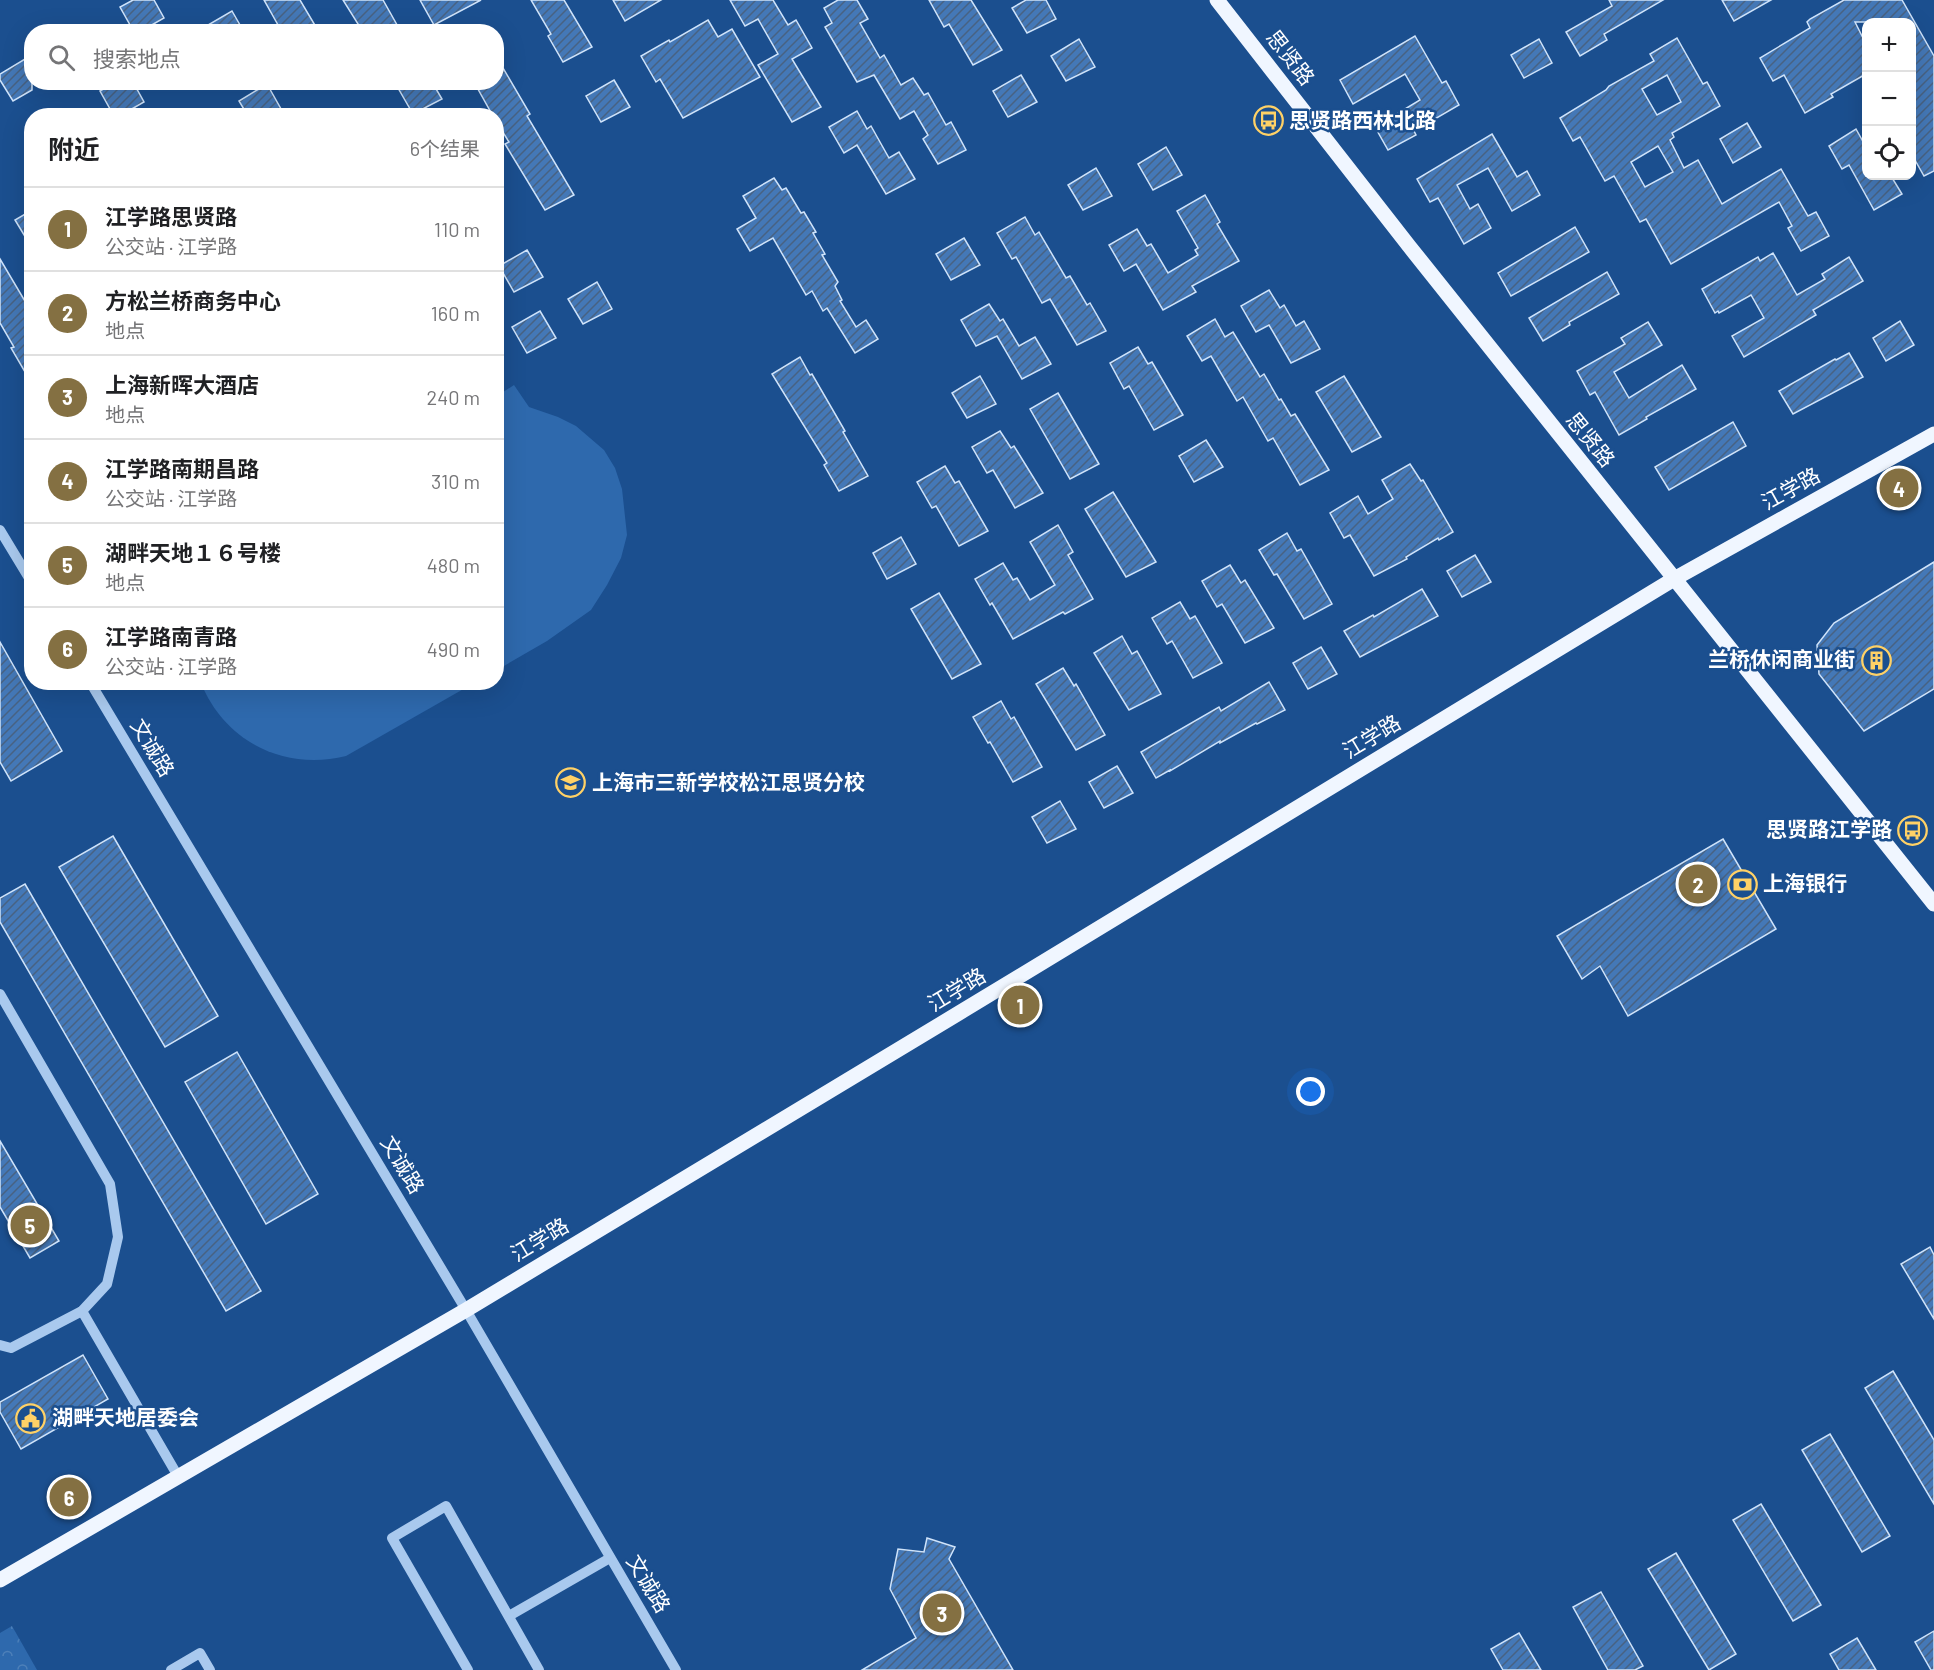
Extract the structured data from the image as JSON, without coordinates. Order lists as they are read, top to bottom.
{
  "streets": {
    "main road": ["思贤路", "江学路"],
    "street": ["文诚路"]
  },
  "crossings": [
    ["思贤路", "江学路"],
    ["江学路", "文诚路"]
  ],
  "places": {
    "bus stop": ["思贤路西林北路", "思贤路江学路"],
    "building": ["兰桥休闲商业街"],
    "school or university": ["上海市三新学校松江思贤分校"],
    "bank": ["上海银行"],
    "public building": ["湖畔天地居委会"]
  },
  "page": {
    "map_buttons": ["+", "−"],
    "search": "搜索地点",
    "heading": ["附近", "6个结果"],
    "list": [
      {
        "mark": "1",
        "name": "江学路思贤路",
        "note": "公交站 · 江学路",
        "value": "110 m"
      },
      {
        "mark": "2",
        "name": "方松兰桥商务中心",
        "note": "地点",
        "value": "160 m"
      },
      {
        "mark": "3",
        "name": "上海新晖大酒店",
        "note": "地点",
        "value": "240 m"
      },
      {
        "mark": "4",
        "name": "江学路南期昌路",
        "note": "公交站 · 江学路",
        "value": "310 m"
      },
      {
        "mark": "5",
        "name": "湖畔天地１６号楼",
        "note": "地点",
        "value": "480 m"
      },
      {
        "mark": "6",
        "name": "江学路南青路",
        "note": "公交站 · 江学路",
        "value": "490 m"
      }
    ],
    "pins": [
      "4",
      "2",
      "1",
      "5",
      "6",
      "3"
    ]
  }
}
